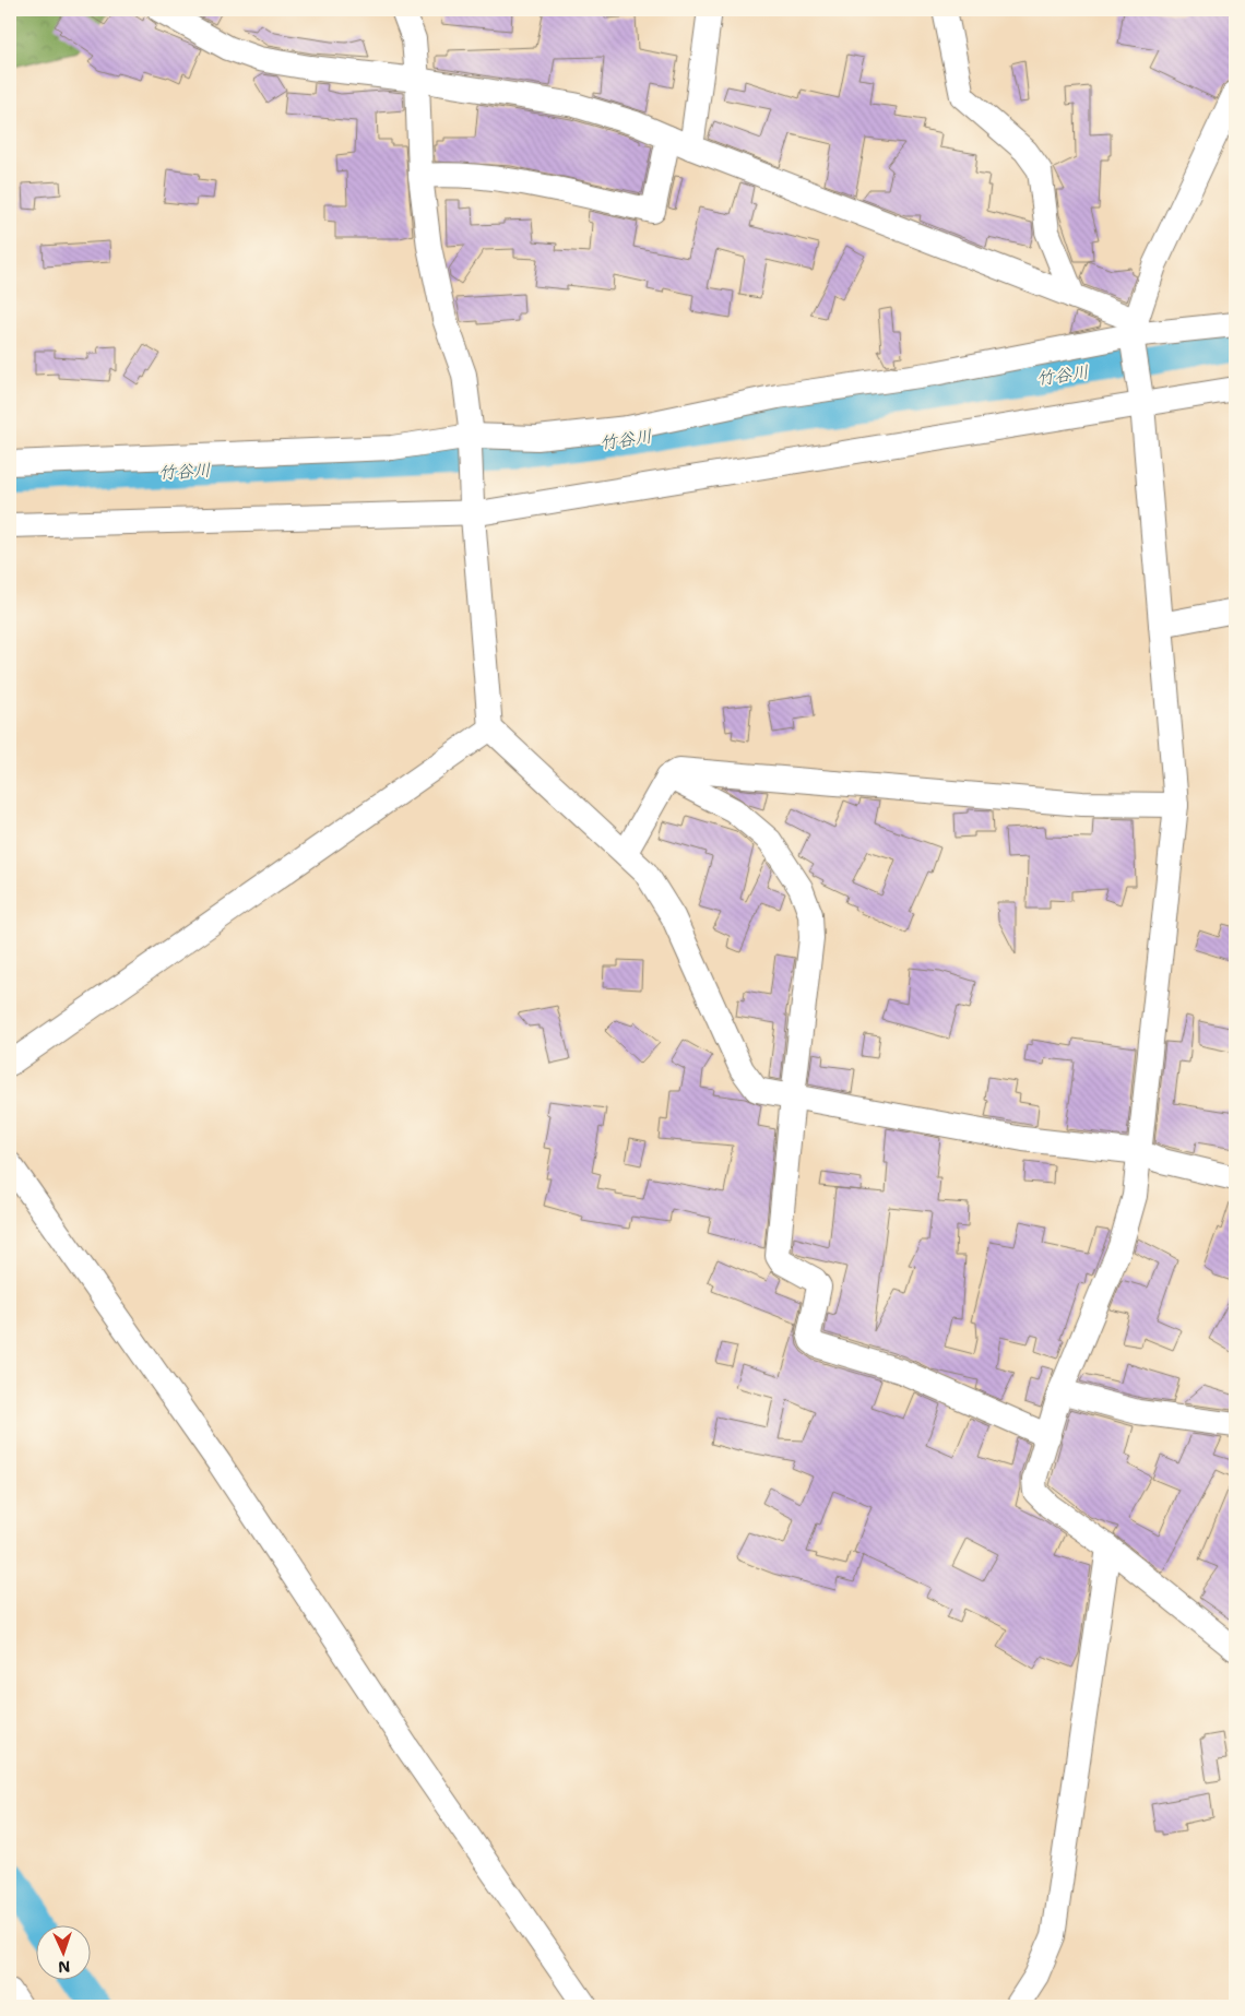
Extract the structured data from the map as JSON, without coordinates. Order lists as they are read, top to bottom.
{
  "water": ["竹谷川"],
  "north": "bottom"
}
